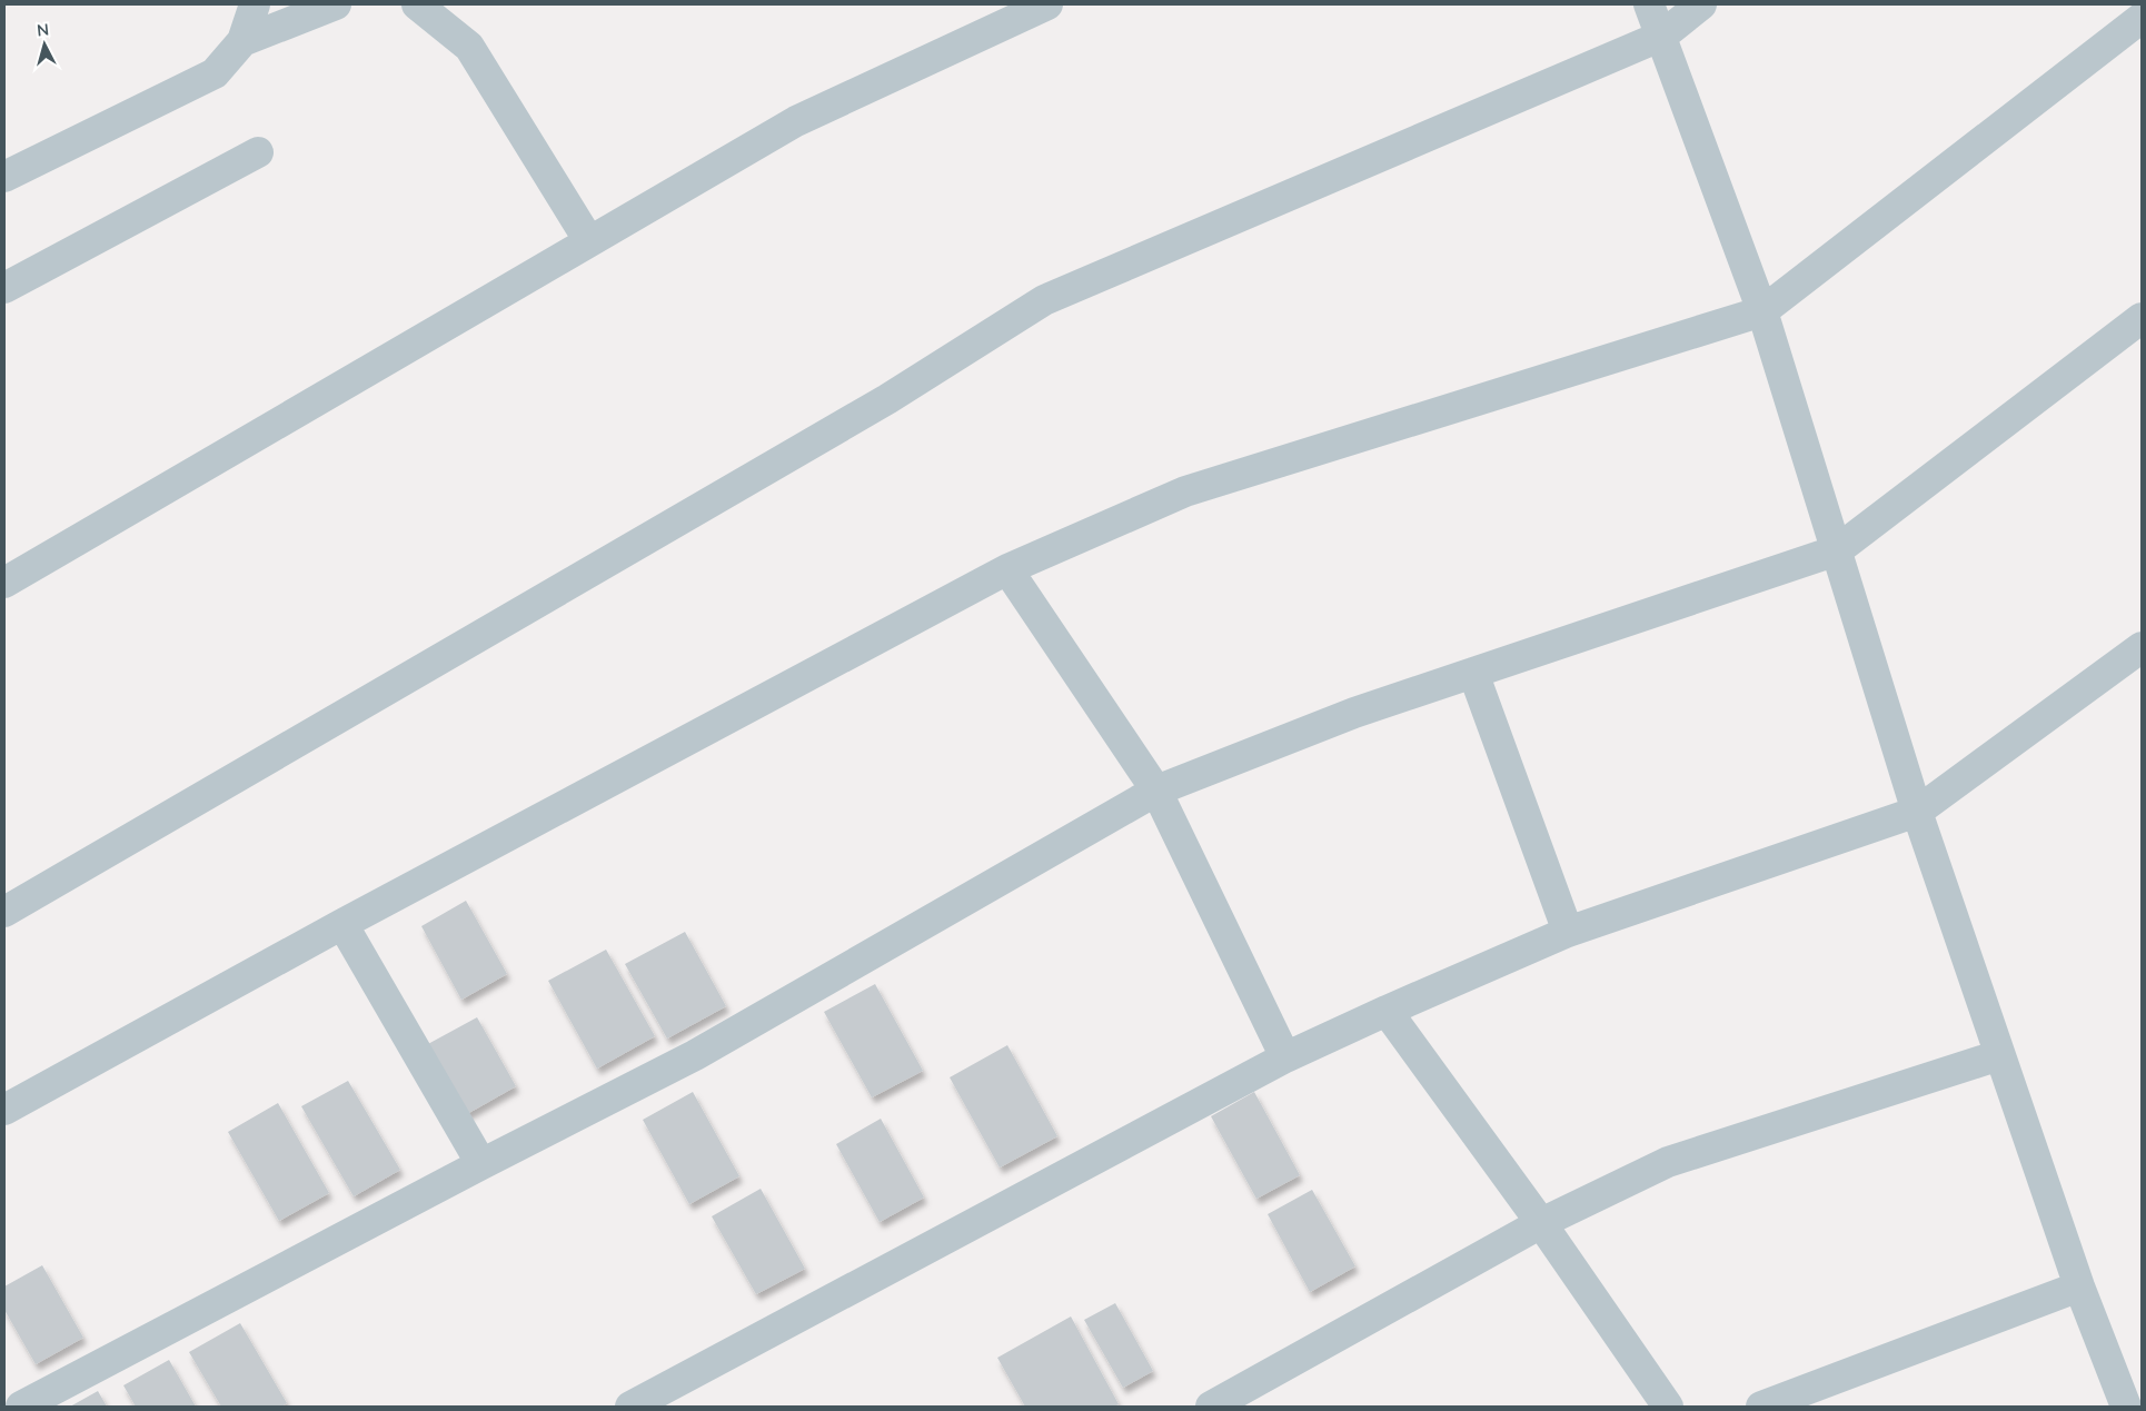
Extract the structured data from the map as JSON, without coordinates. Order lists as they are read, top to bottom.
{
  "north": "top"
}
